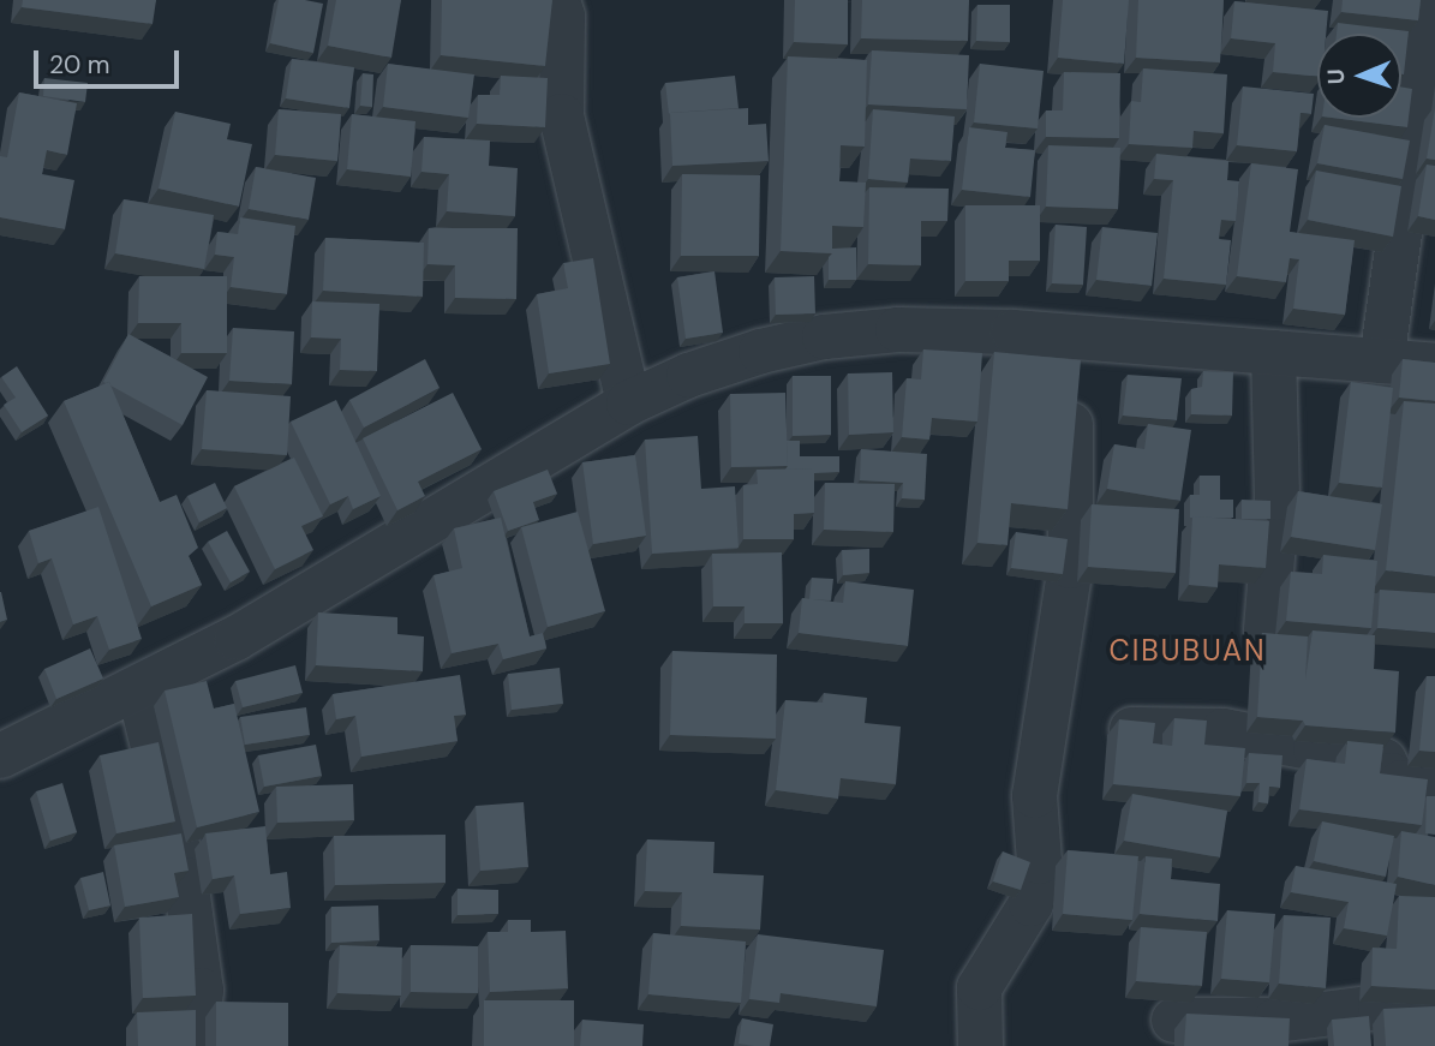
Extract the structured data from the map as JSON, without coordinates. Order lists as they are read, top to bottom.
{
  "districts": ["CIBUBUAN"],
  "scale_bar": "20 m",
  "north": "left"
}
